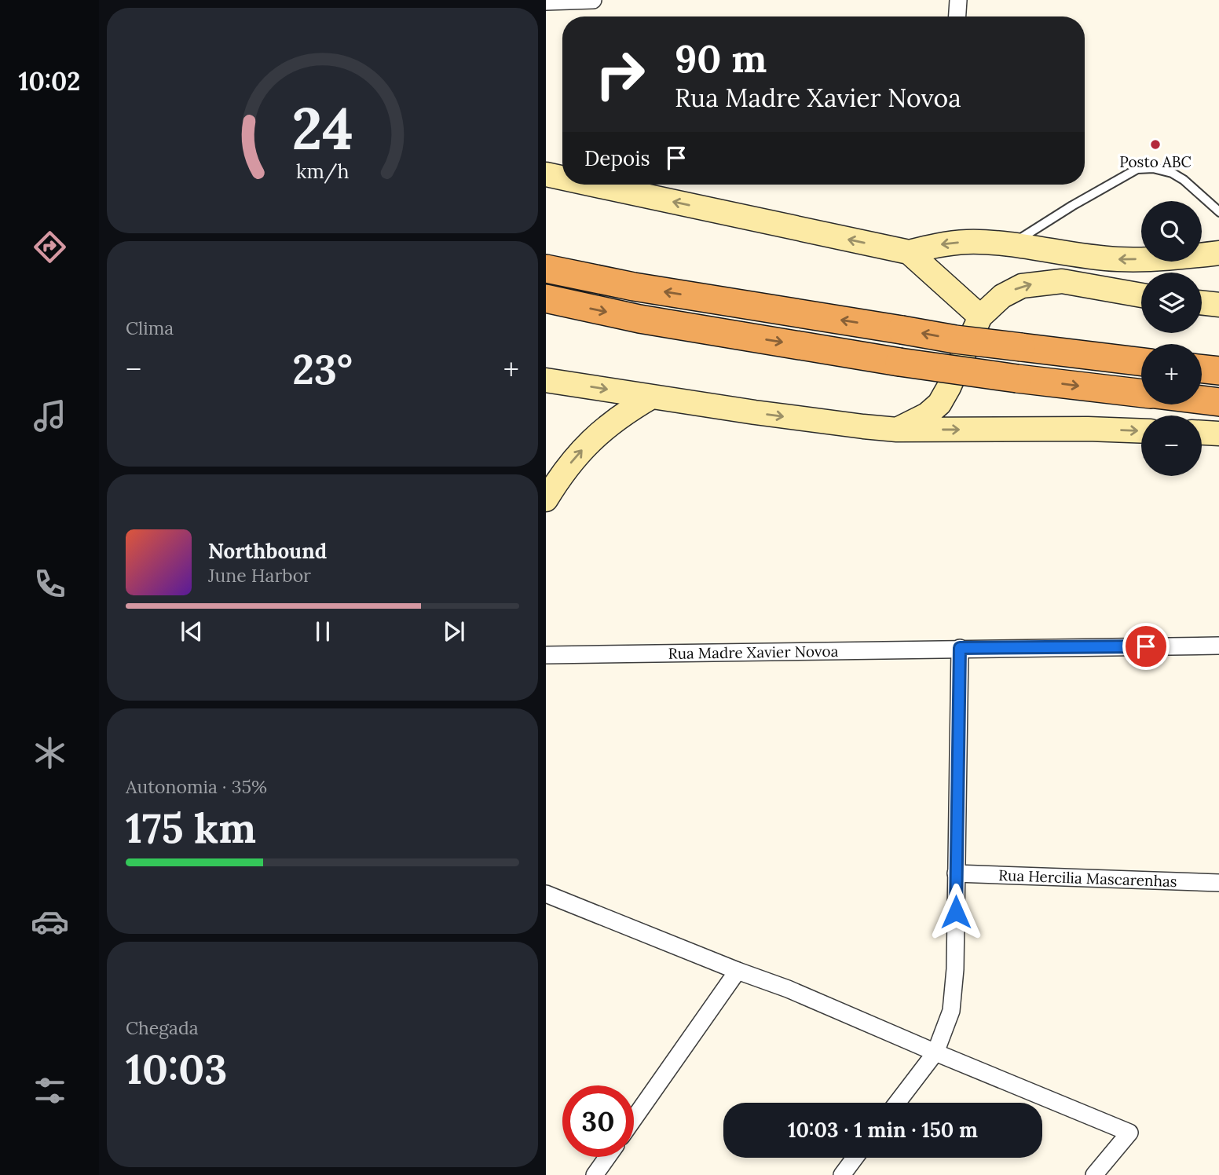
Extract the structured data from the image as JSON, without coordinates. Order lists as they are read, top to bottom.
{
  "streets": {
    "street": ["Rua Madre Xavier Novoa", "Rua Hercilia Mascarenhas"]
  },
  "places": ["Posto ABC"],
  "page": {
    "tabs": "10:02",
    "turn": ["90 m", "Rua Madre Xavier Novoa"],
    "then": "Depois",
    "map_buttons": ["+", "−"],
    "tile": [
      "Clima",
      ["Autonomia · 35%", "175 km"],
      ["Chegada", "10:03"]
    ],
    "heat": ["−", "23°", "+"],
    "song": ["Northbound", "June Harbor"],
    "limit": "30",
    "trip": "10:03 · 1 min · 150 m",
    "gauge": ["24", "km/h"]
  }
}
